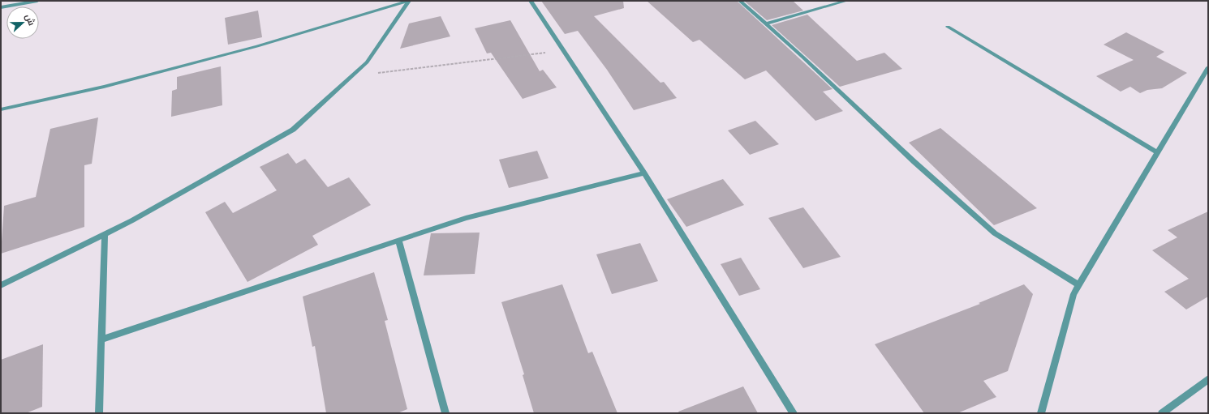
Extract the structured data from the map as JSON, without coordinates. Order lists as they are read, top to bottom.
{
  "north": "right"
}
